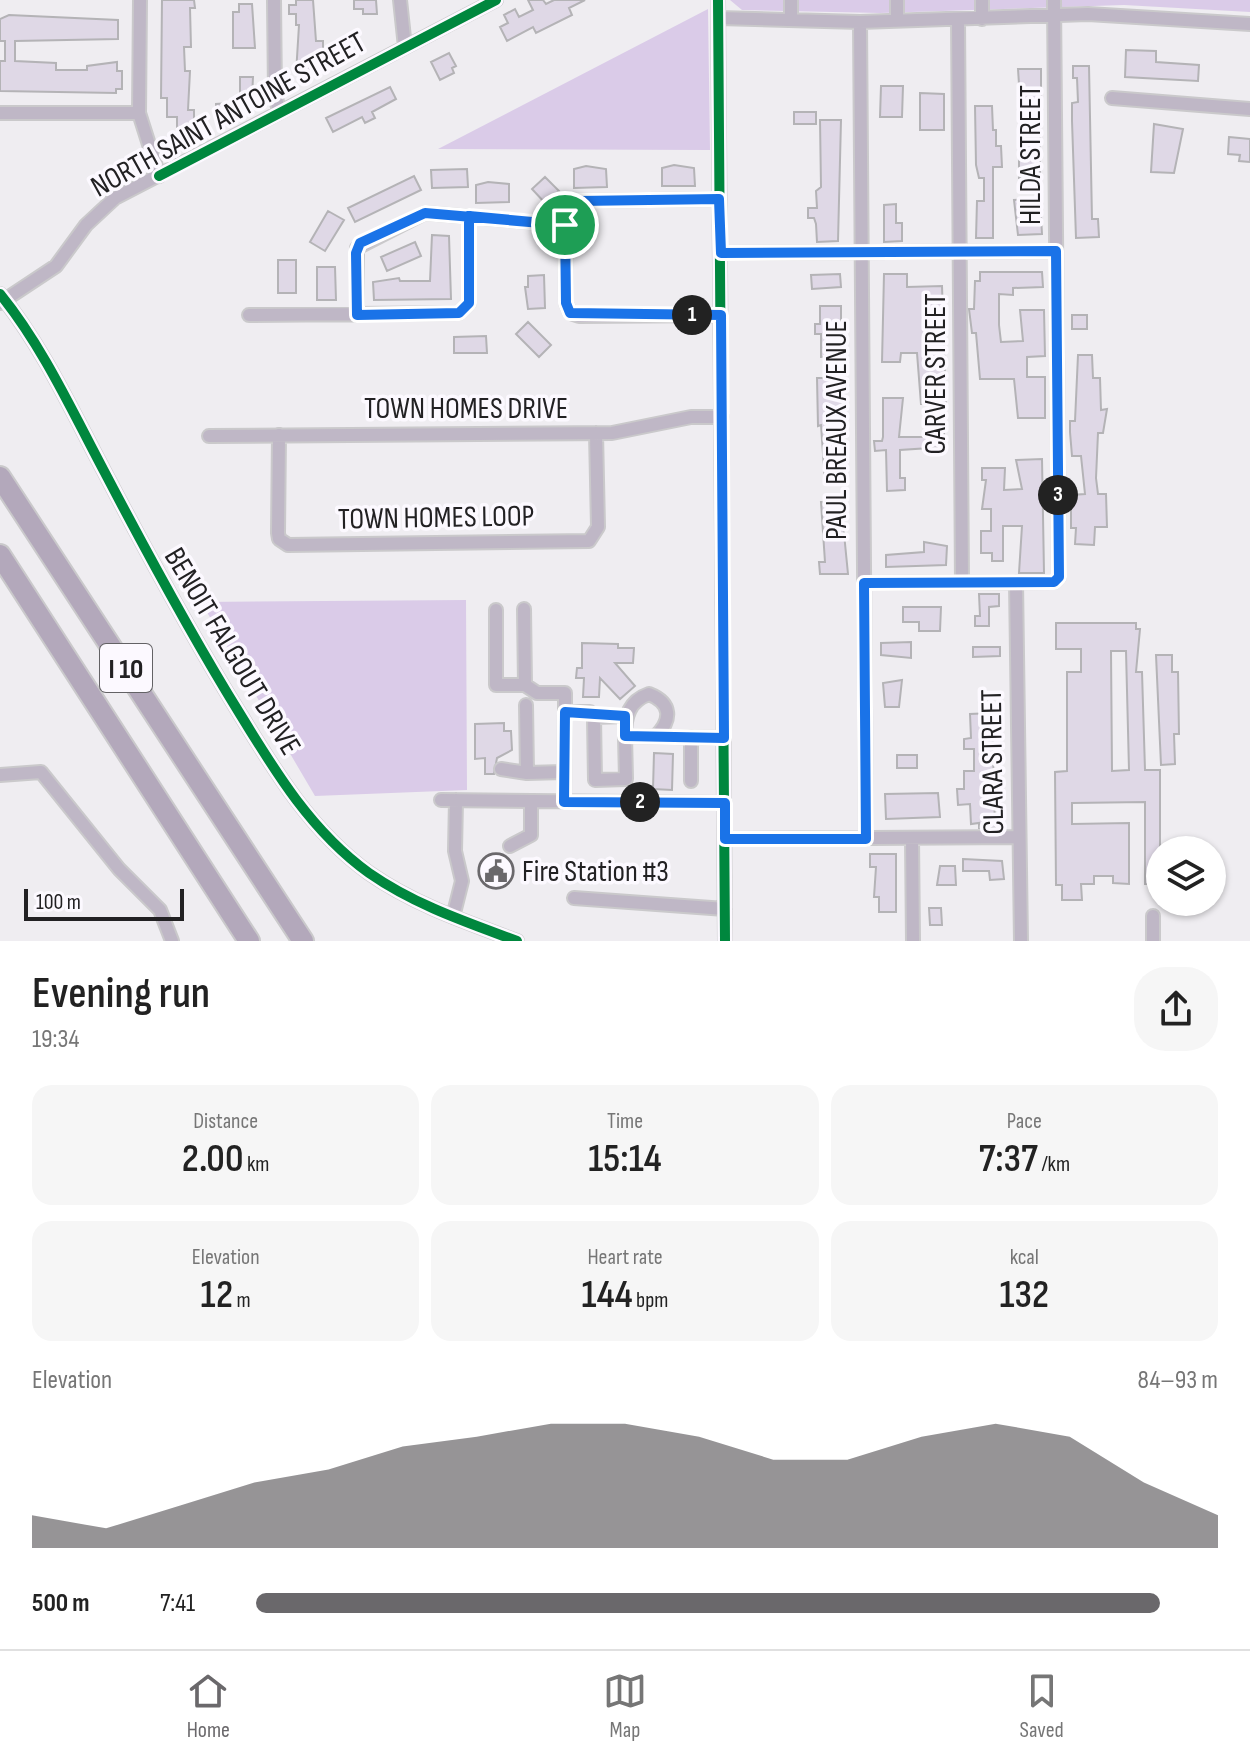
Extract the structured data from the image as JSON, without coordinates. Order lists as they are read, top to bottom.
{
  "streets": {
    "highway": ["I 10"],
    "street": [
      "NORTH SAINT ANTOINE STREET",
      "HILDA STREET",
      "CARVER STREET",
      "TOWN HOMES DRIVE",
      "PAUL BREAUX AVENUE",
      "TOWN HOMES LOOP",
      "BENOIT FALGOUT DRIVE",
      "CLARA STREET"
    ]
  },
  "crossings": [
    ["NORTH SAINT ANTOINE STREET", "BENOIT FALGOUT DRIVE"],
    ["HILDA STREET", "CLARA STREET"],
    ["TOWN HOMES DRIVE", "TOWN HOMES LOOP"]
  ],
  "places": {
    "public building": ["Fire Station #3"]
  },
  "scale_bar": "100 m",
  "page": {
    "pins": ["1", "3", "2"],
    "scale": "100 m",
    "heading": ["Evening run", "19:34"],
    "stats": [
      ["Distance", "2.00 km"],
      ["Time", "15:14"],
      ["Pace", "7:37 /km"],
      ["Elevation", "12 m"],
      ["Heart rate", "144 bpm"],
      ["kcal", "132"]
    ],
    "chart": ["Elevation", "84–93 m"],
    "list": [
      {
        "name": "500 m",
        "note": "7:41"
      }
    ],
    "tabs": ["Home", "Map", "Saved"]
  }
}
